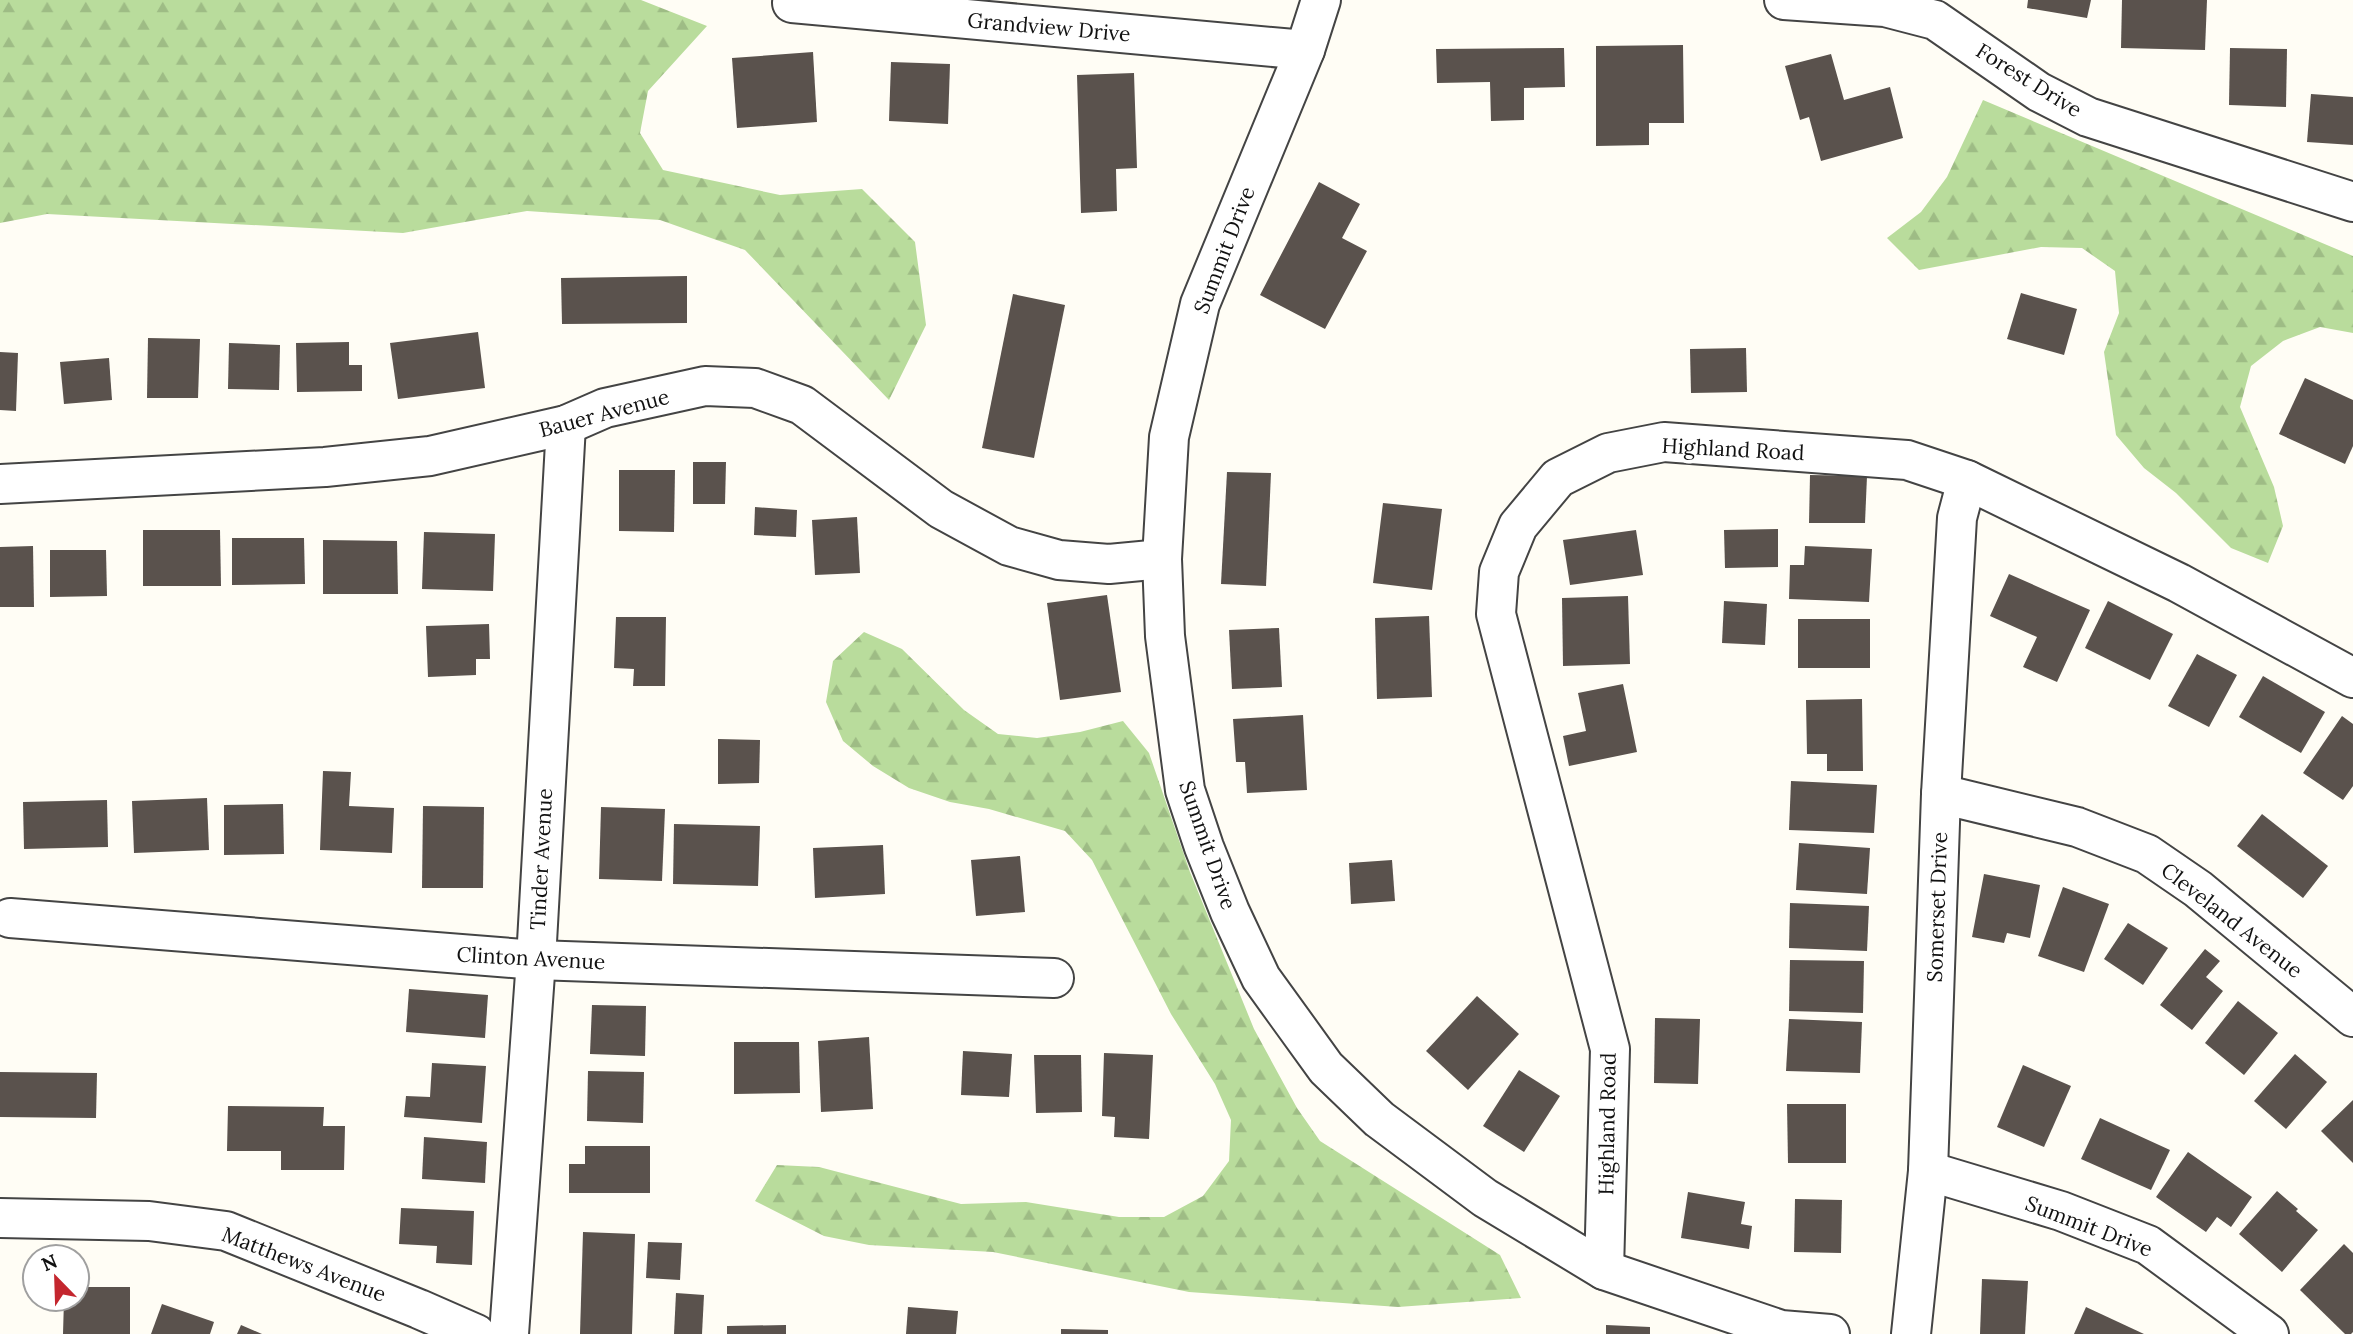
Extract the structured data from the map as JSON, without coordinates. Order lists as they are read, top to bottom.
{
  "streets": {
    "street": [
      "Grandview Drive",
      "Forest Drive",
      "Summit Drive",
      "Bauer Avenue",
      "Highland Road",
      "Tinder Avenue",
      "Somerset Drive",
      "Cleveland Avenue",
      "Clinton Avenue",
      "Matthews Avenue"
    ]
  },
  "crossings": [
    ["Grandview Drive", "Summit Drive"],
    ["Summit Drive", "Bauer Avenue"],
    ["Summit Drive", "Highland Road"],
    ["Summit Drive", "Somerset Drive"],
    ["Bauer Avenue", "Tinder Avenue"],
    ["Highland Road", "Somerset Drive"],
    ["Tinder Avenue", "Clinton Avenue"],
    ["Somerset Drive", "Cleveland Avenue"]
  ],
  "north": "top left"
}
